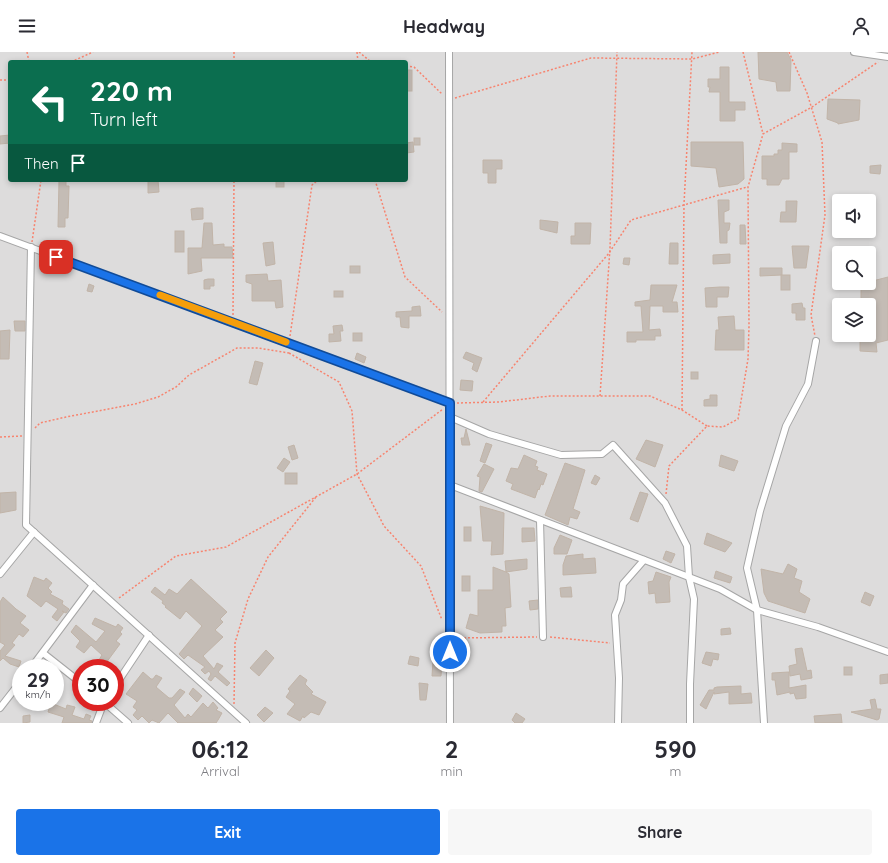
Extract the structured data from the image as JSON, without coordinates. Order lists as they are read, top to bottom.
{
  "page": {
    "header": "Headway",
    "turn": ["220 m", "Turn left"],
    "then": "Then",
    "speed": "29 km/h",
    "limit": "30",
    "eta": [
      "06:12",
      "Arrival",
      "2",
      "min",
      "590",
      "m"
    ],
    "buttons": ["Exit", "Share"]
  }
}
